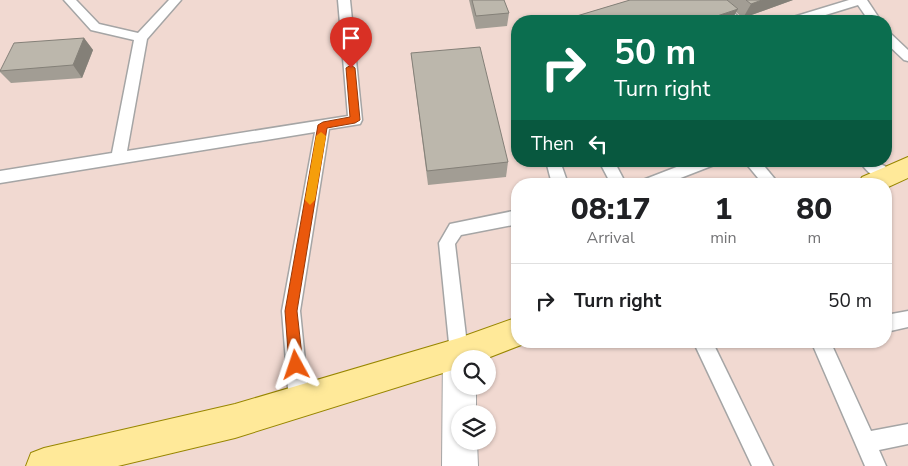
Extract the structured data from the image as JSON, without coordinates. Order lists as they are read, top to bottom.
{
  "page": {
    "turn": ["50 m", "Turn right"],
    "then": "Then",
    "eta": [
      "08:17",
      "Arrival",
      "1",
      "min",
      "80",
      "m"
    ],
    "list": [
      {
        "name": "Turn right",
        "value": "50 m"
      }
    ]
  }
}
